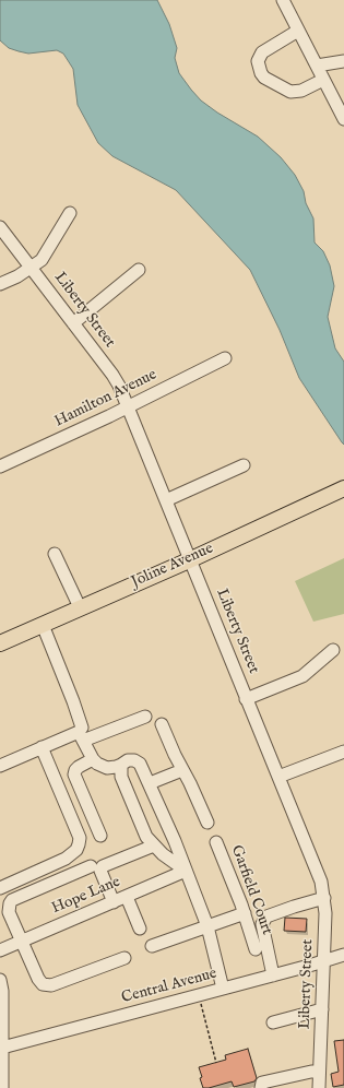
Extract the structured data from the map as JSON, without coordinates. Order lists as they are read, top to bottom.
{
  "streets": {
    "main road": ["Joline Avenue"],
    "street": [
      "Liberty Street",
      "Hamilton Avenue",
      "Garfield Court",
      "Hope Lane",
      "Central Avenue"
    ]
  },
  "crossings": [
    ["Liberty Street", "Hamilton Avenue"],
    ["Liberty Street", "Joline Avenue"],
    ["Liberty Street", "Central Avenue"]
  ]
}
